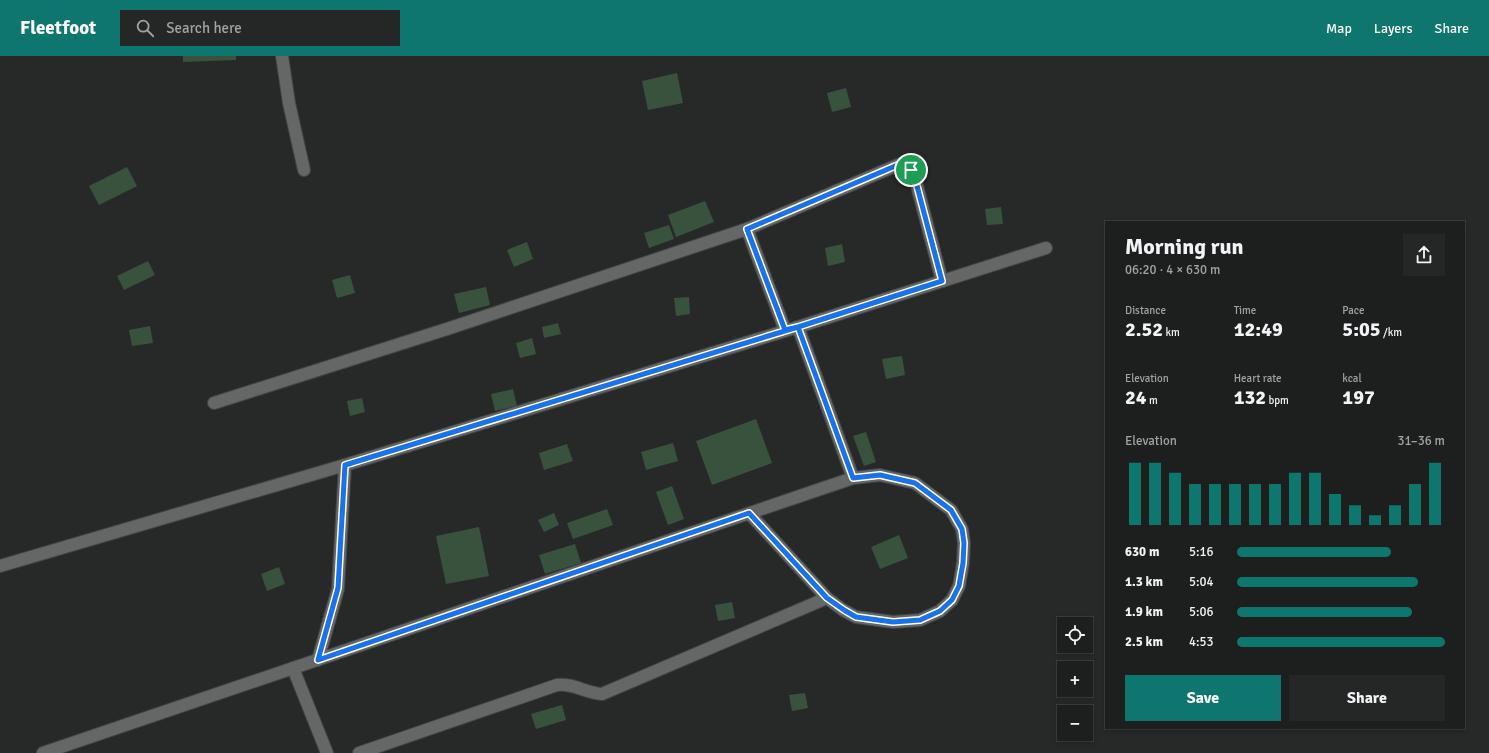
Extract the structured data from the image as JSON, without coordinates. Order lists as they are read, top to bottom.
{
  "page": {
    "header": "Fleetfoot",
    "search": "Search here",
    "nav": ["Map", "Layers", "Share"],
    "heading": ["Morning run", "06:20 · 4 × 630 m"],
    "stats": [
      ["Distance", "2.52 km"],
      ["Time", "12:49"],
      ["Pace", "5:05 /km"],
      ["Elevation", "24 m"],
      ["Heart rate", "132 bpm"],
      ["kcal", "197"]
    ],
    "chart": ["Elevation", "31–36 m"],
    "list": [
      {
        "name": "630 m",
        "note": "5:16"
      },
      {
        "name": "1.3 km",
        "note": "5:04"
      },
      {
        "name": "1.9 km",
        "note": "5:06"
      },
      {
        "name": "2.5 km",
        "note": "4:53"
      }
    ],
    "map_buttons": ["+", "−"],
    "buttons": ["Save", "Share"]
  }
}
